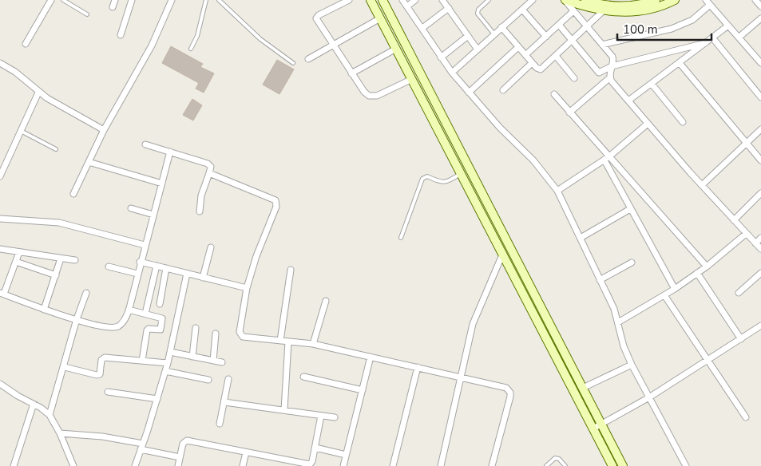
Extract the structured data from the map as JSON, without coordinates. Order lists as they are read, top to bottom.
{
  "scale_bar": "100 m"
}
